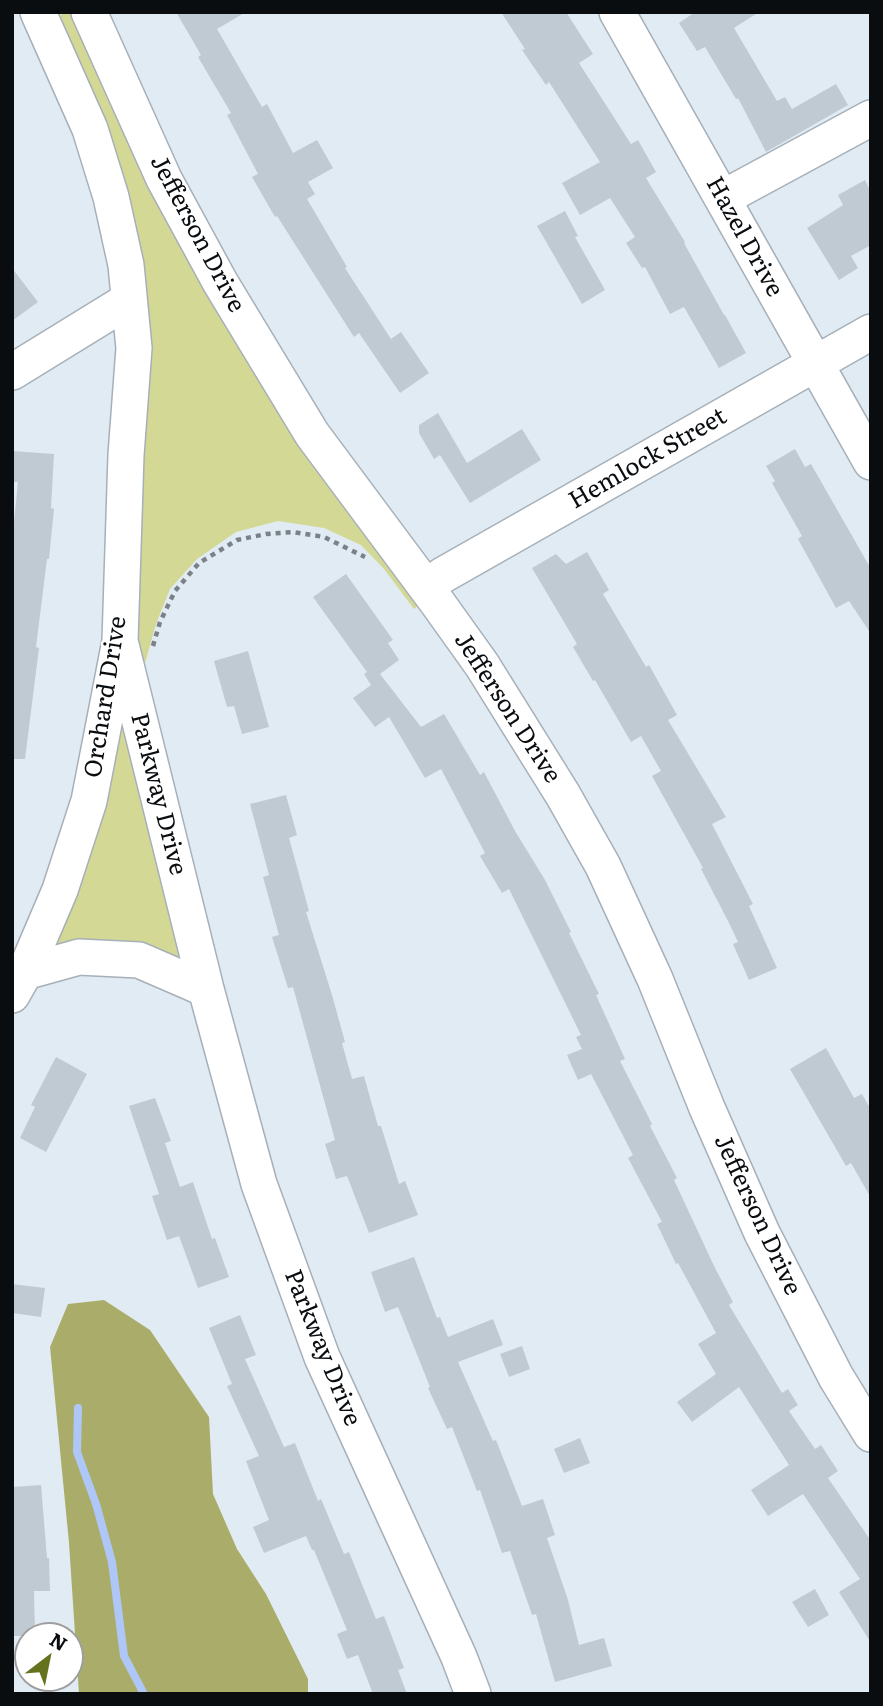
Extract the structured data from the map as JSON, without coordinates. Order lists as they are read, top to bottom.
{
  "streets": {
    "street": [
      "Jefferson Drive",
      "Hazel Drive",
      "Hemlock Street",
      "Orchard Drive",
      "Parkway Drive"
    ]
  },
  "crossings": [
    ["Jefferson Drive", "Hemlock Street"],
    ["Hazel Drive", "Hemlock Street"],
    ["Orchard Drive", "Parkway Drive"]
  ],
  "north": "top right"
}
